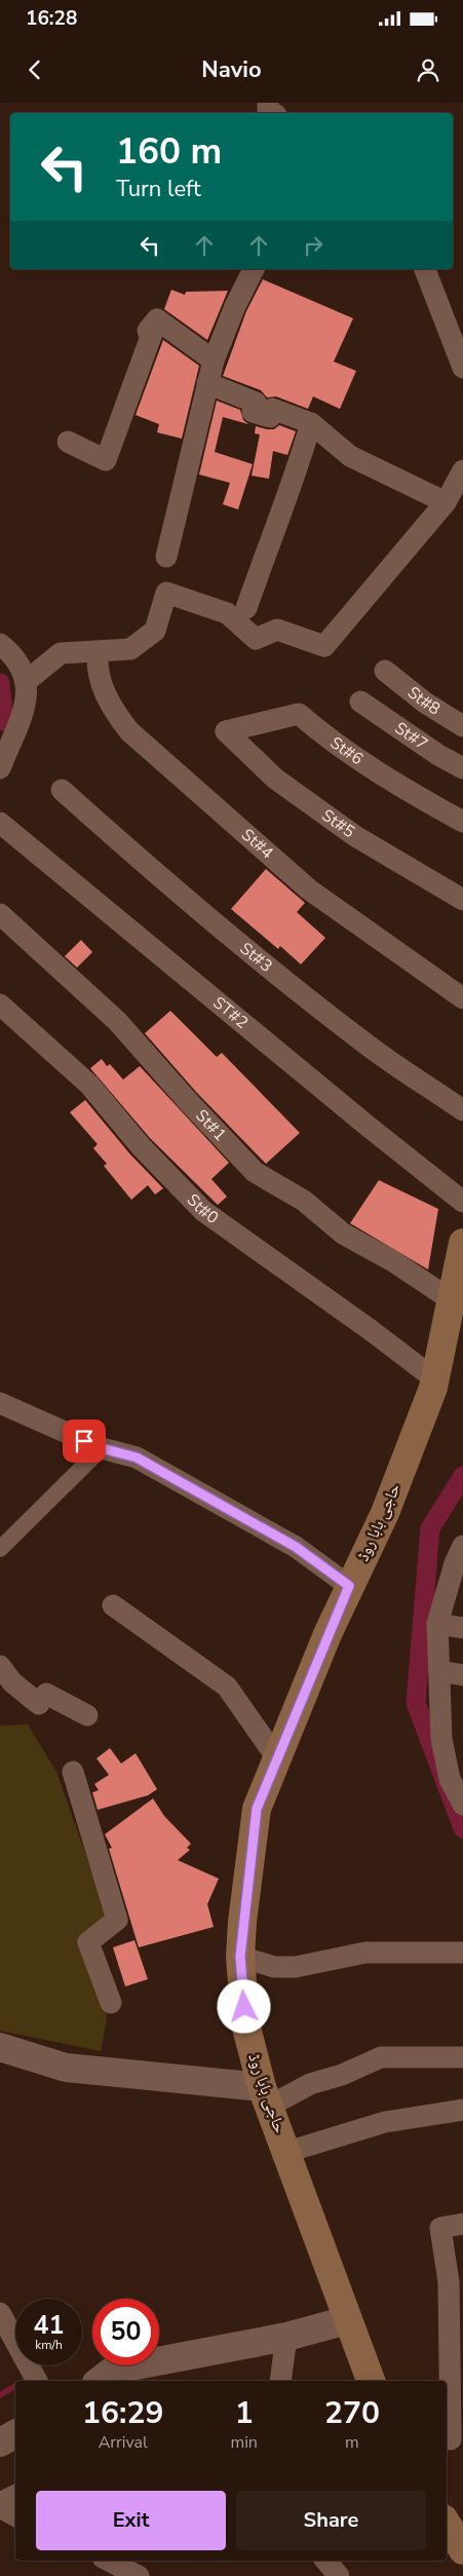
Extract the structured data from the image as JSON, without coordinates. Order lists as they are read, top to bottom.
{
  "streets": {
    "main road": ["حاجی بابا روڈ"],
    "street": [
      "St#8",
      "St#7",
      "St#6",
      "St#5",
      "St#4",
      "St#3",
      "ST#2",
      "St#1",
      "St#0"
    ]
  },
  "crossings": [
    ["St#6", "St#5"],
    ["St#1", "حاجی بابا روڈ"],
    ["St#0", "حاجی بابا روڈ"]
  ],
  "page": {
    "status": "16:28",
    "header": "Navio",
    "turn": ["160 m", "Turn left"],
    "speed": "41 km/h",
    "limit": "50",
    "eta": [
      "16:29",
      "Arrival",
      "1",
      "min",
      "270",
      "m"
    ],
    "buttons": ["Exit", "Share"]
  }
}
